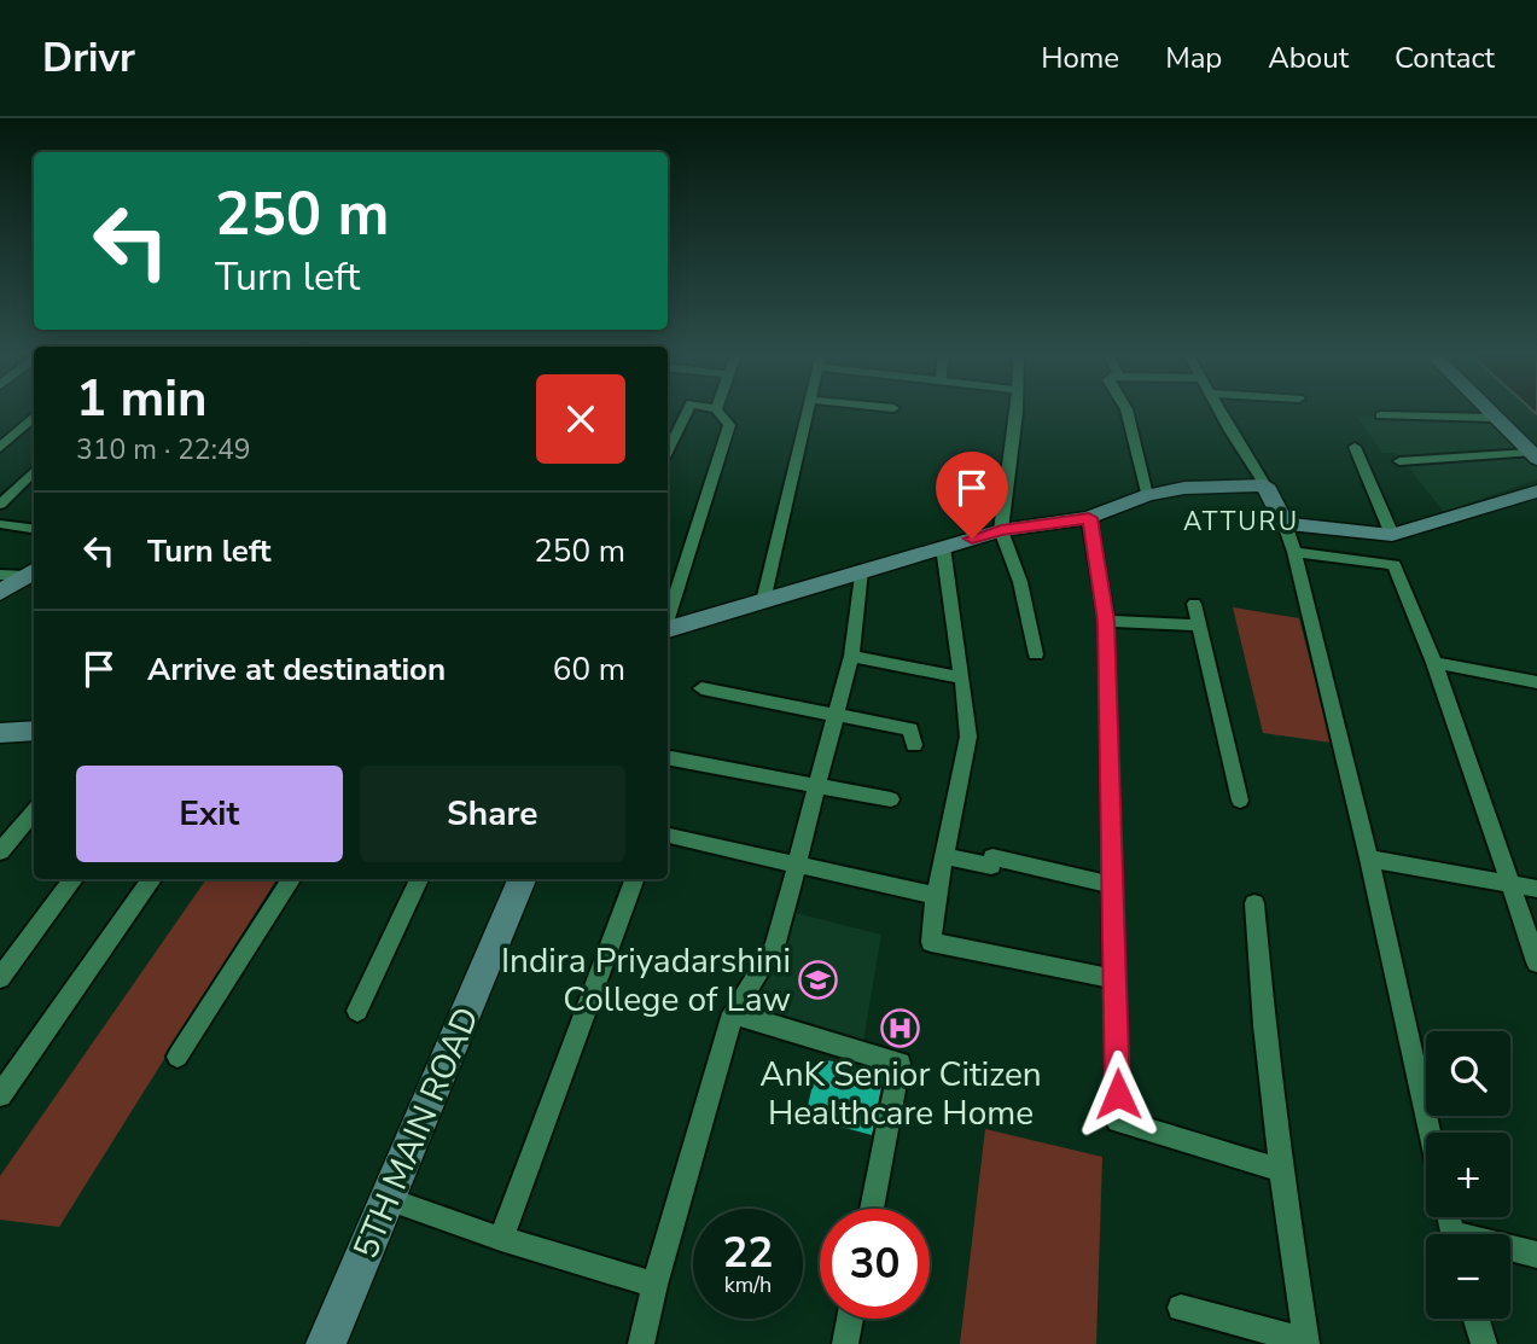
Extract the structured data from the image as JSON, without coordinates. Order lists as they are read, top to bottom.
{
  "streets": {
    "street": ["5TH MAIN ROAD"]
  },
  "districts": ["ATTURU"],
  "places": {
    "school or university": ["Indira Priyadarshini College of Law"],
    "hospital": ["AnK Senior Citizen Healthcare Home"]
  },
  "page": {
    "header": "Drivr",
    "nav": [
      "Home",
      "Map",
      "About",
      "Contact"
    ],
    "turn": ["250 m", "Turn left"],
    "heading": ["1 min", "310 m · 22:49"],
    "list": [
      {
        "name": "Turn left",
        "value": "250 m"
      },
      {
        "name": "Arrive at destination",
        "value": "60 m"
      }
    ],
    "buttons": ["Exit", "Share"],
    "map_buttons": ["+", "−"],
    "speed": "22 km/h",
    "limit": "30"
  }
}
